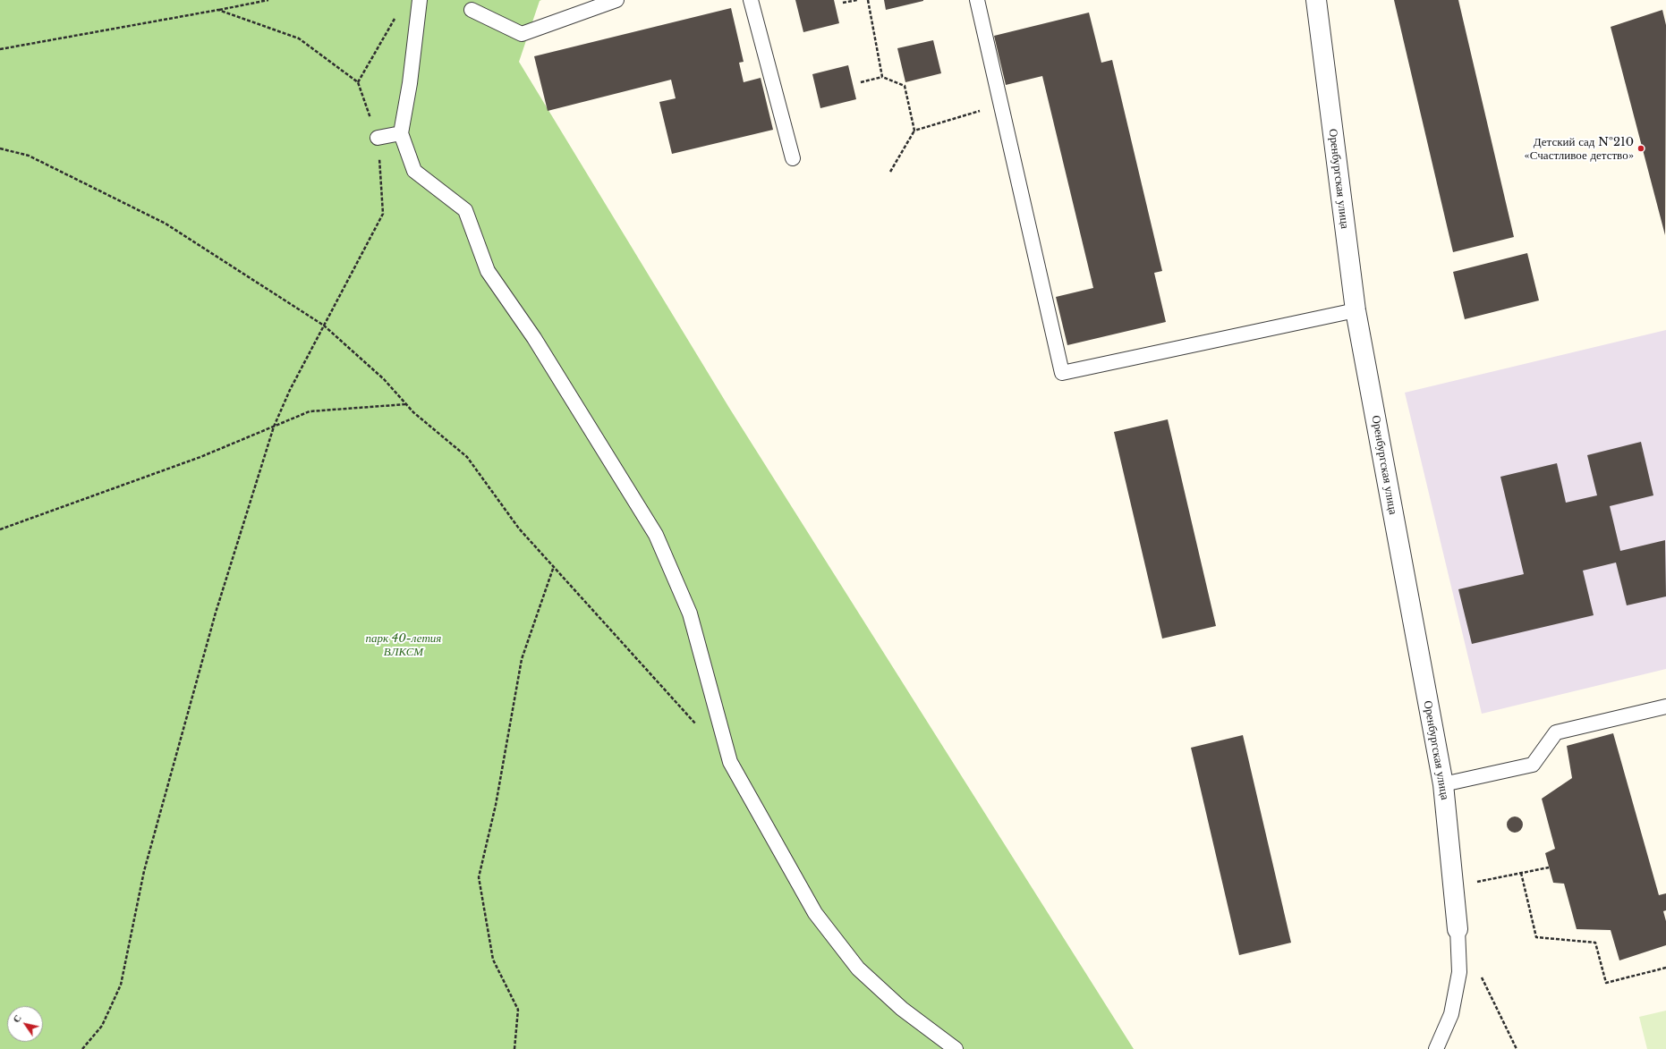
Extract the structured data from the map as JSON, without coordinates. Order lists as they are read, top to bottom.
{
  "streets": {
    "street": ["Оренбургская улица"]
  },
  "parks": ["парк 40-летия ВЛКСМ"],
  "places": ["Детский сад №210 «Счастливое детство»"],
  "north": "top left"
}
